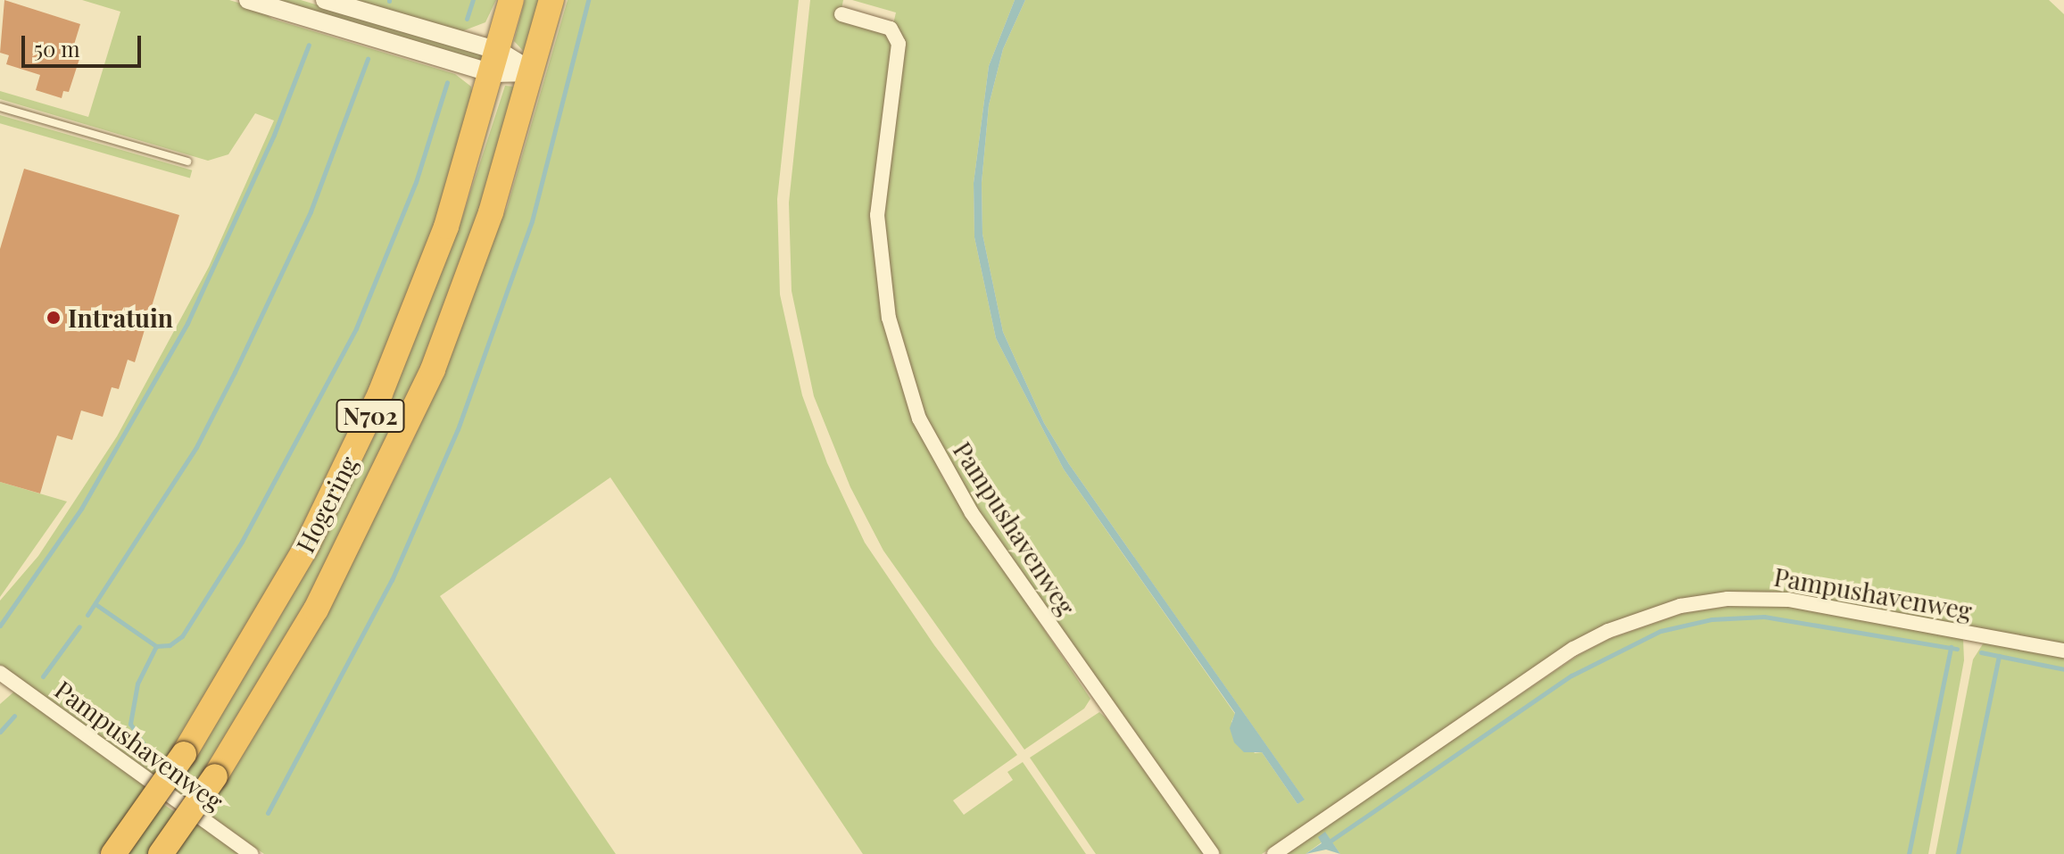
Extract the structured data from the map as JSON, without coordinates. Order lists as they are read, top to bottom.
{
  "streets": {
    "highway": ["N702", "Hogering"],
    "street": ["Pampushavenweg"]
  },
  "places": ["Intratuin"],
  "scale_bar": "50 m"
}
